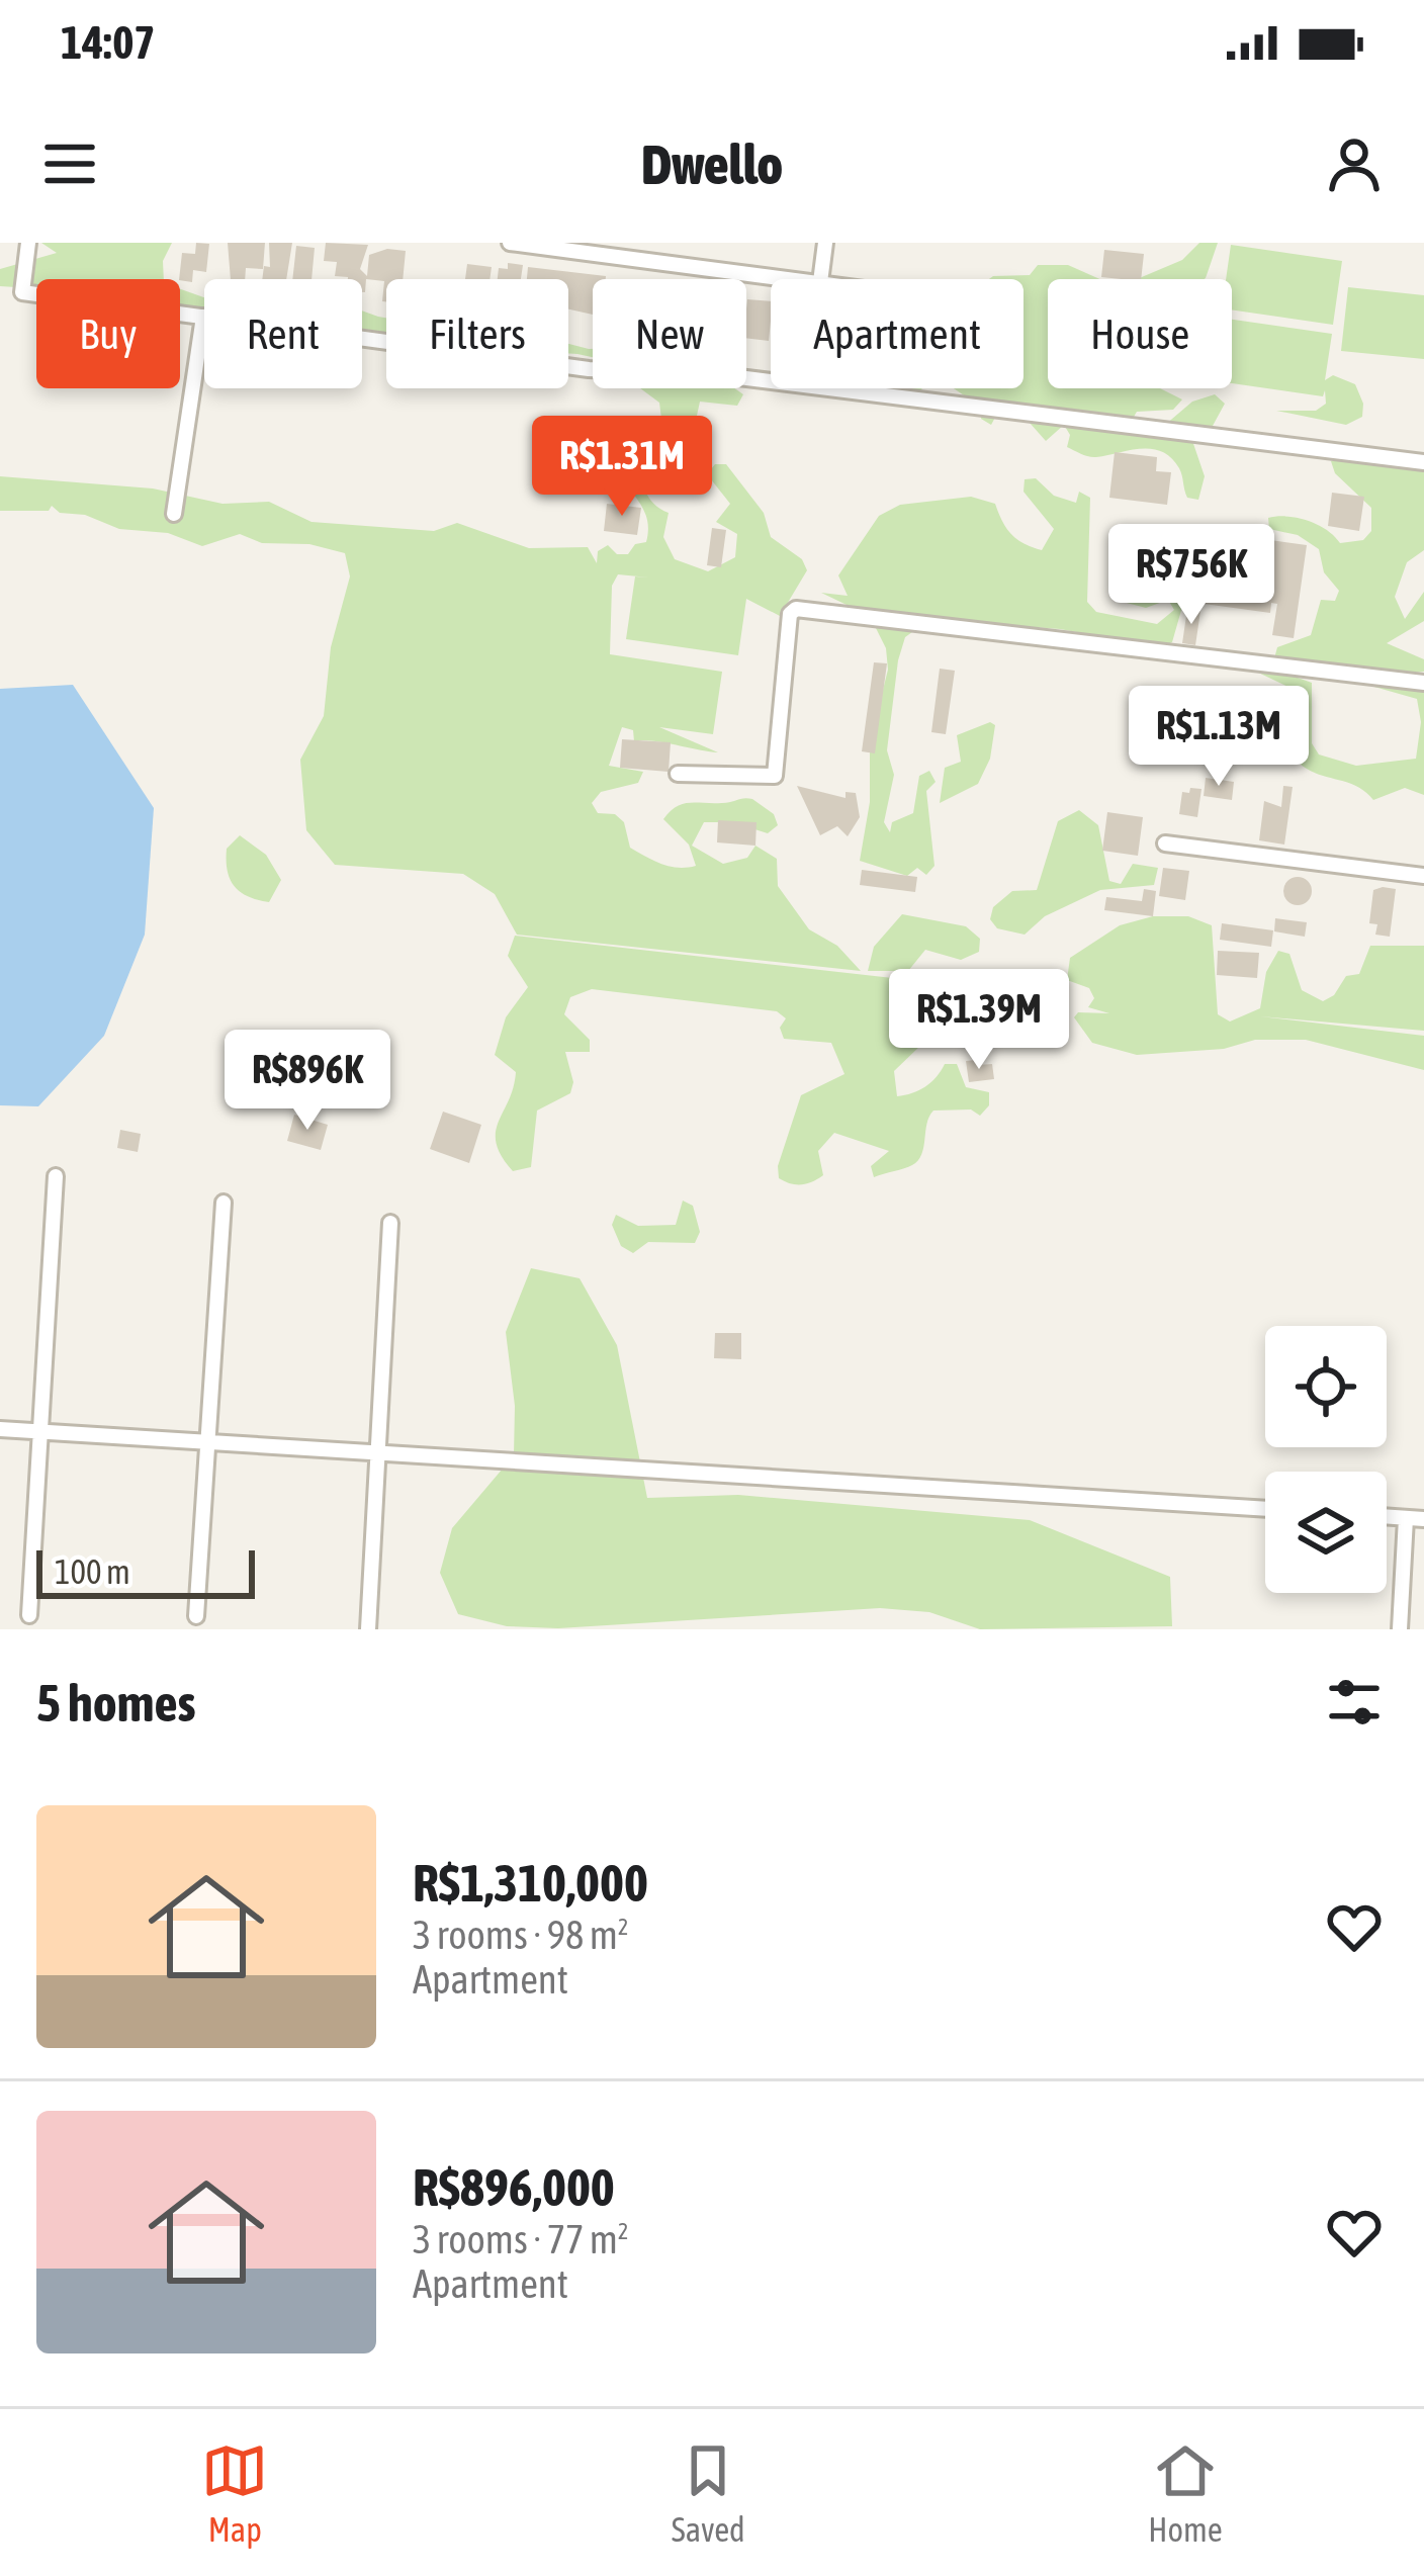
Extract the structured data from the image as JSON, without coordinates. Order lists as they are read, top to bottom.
{
  "scale_bar": "100 m",
  "page": {
    "status": "14:07",
    "header": "Dwello",
    "chip": [
      "Buy",
      "Rent",
      "Filters",
      "New",
      "Apartment",
      "House"
    ],
    "price": [
      "R$1.31M",
      "R$756K",
      "R$1.13M",
      "R$1.39M",
      "R$896K"
    ],
    "scale": "100 m",
    "heading": "5 homes",
    "list": [
      {
        "name": "R$1,310,000",
        "note": "3 rooms · 98 m² · Apartment"
      },
      {
        "name": "R$896,000",
        "note": "3 rooms · 77 m² · Apartment"
      }
    ],
    "tabs": ["Map", "Saved", "Home"]
  }
}
